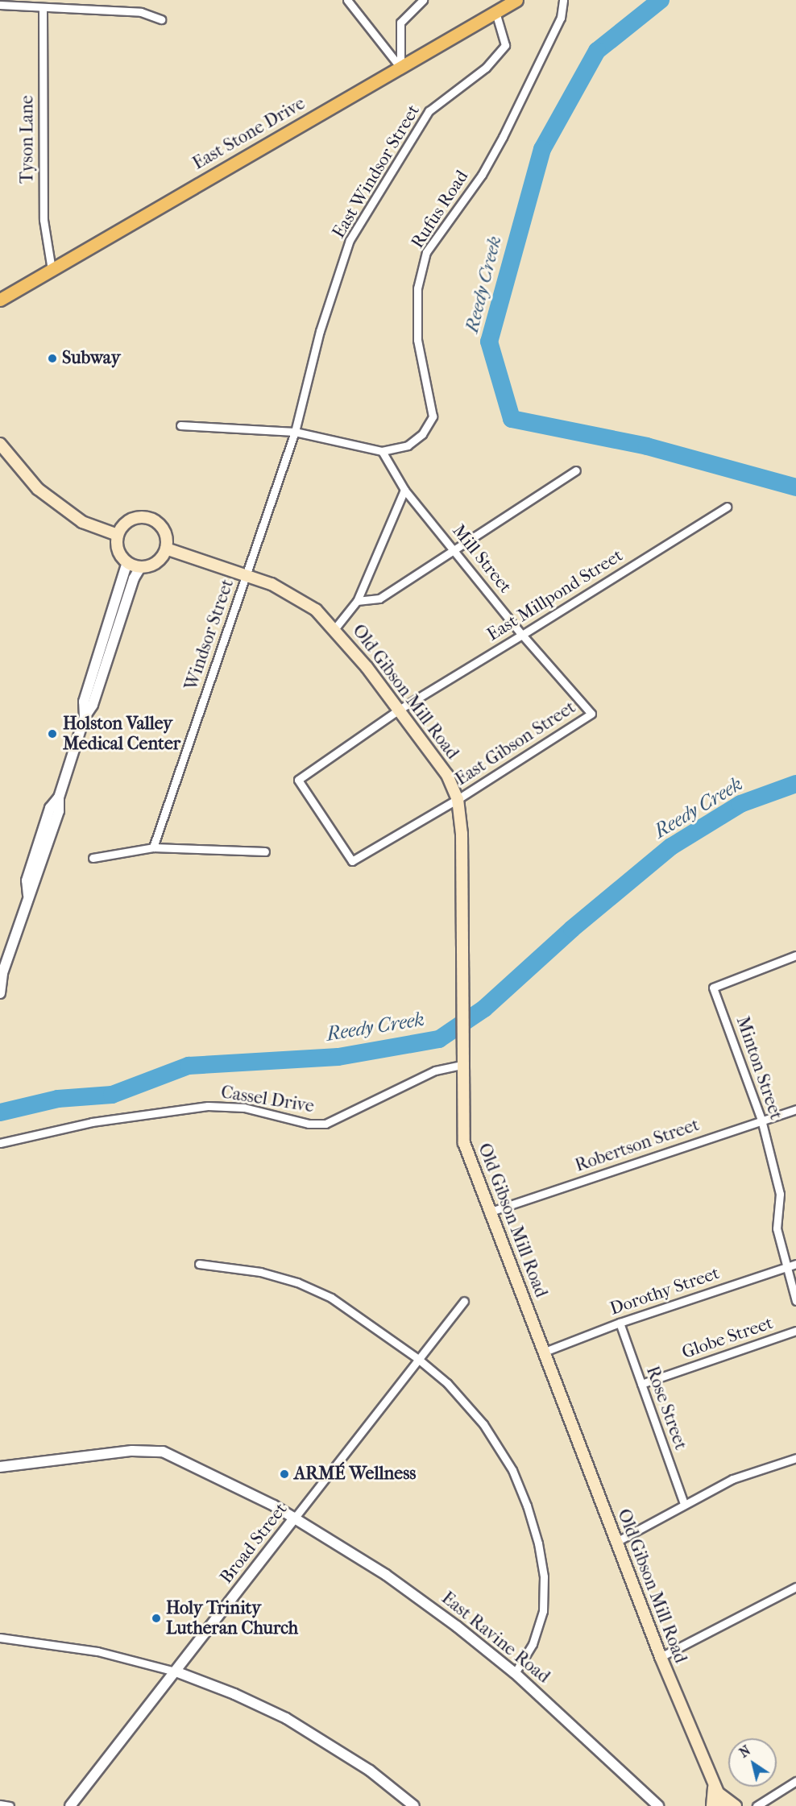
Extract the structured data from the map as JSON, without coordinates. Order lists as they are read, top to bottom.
{
  "streets": {
    "highway": ["East Stone Drive"],
    "main road": ["Old Gibson Mill Road"],
    "street": [
      "Tyson Lane",
      "East Windsor Street",
      "Rufus Road",
      "Mill Street",
      "East Millpond Street",
      "Windsor Street",
      "East Gibson Street",
      "Minton Street",
      "Cassel Drive",
      "Robertson Street",
      "Dorothy Street",
      "Globe Street",
      "Rose Street",
      "Broad Street",
      "East Ravine Road"
    ]
  },
  "crossings": [
    ["East Stone Drive", "Tyson Lane"],
    ["East Stone Drive", "East Windsor Street"],
    ["East Windsor Street", "Windsor Street"],
    ["Rufus Road", "Mill Street"],
    ["Mill Street", "East Millpond Street"],
    ["Mill Street", "East Gibson Street"],
    ["East Millpond Street", "Old Gibson Mill Road"],
    ["East Millpond Street", "East Gibson Street"],
    ["Windsor Street", "Old Gibson Mill Road"],
    ["Old Gibson Mill Road", "East Gibson Street"],
    ["Old Gibson Mill Road", "Cassel Drive"],
    ["Old Gibson Mill Road", "Robertson Street"],
    ["Old Gibson Mill Road", "Dorothy Street"],
    ["Minton Street", "Robertson Street"],
    ["Minton Street", "Dorothy Street"],
    ["Dorothy Street", "Rose Street"],
    ["Globe Street", "Rose Street"],
    ["Broad Street", "East Ravine Road"]
  ],
  "water": ["Reedy Creek"],
  "places": [
    "Subway",
    "Holston Valley Medical Center",
    "ARMÉ Wellness",
    "Holy Trinity Lutheran Church"
  ],
  "north": "top left"
}
